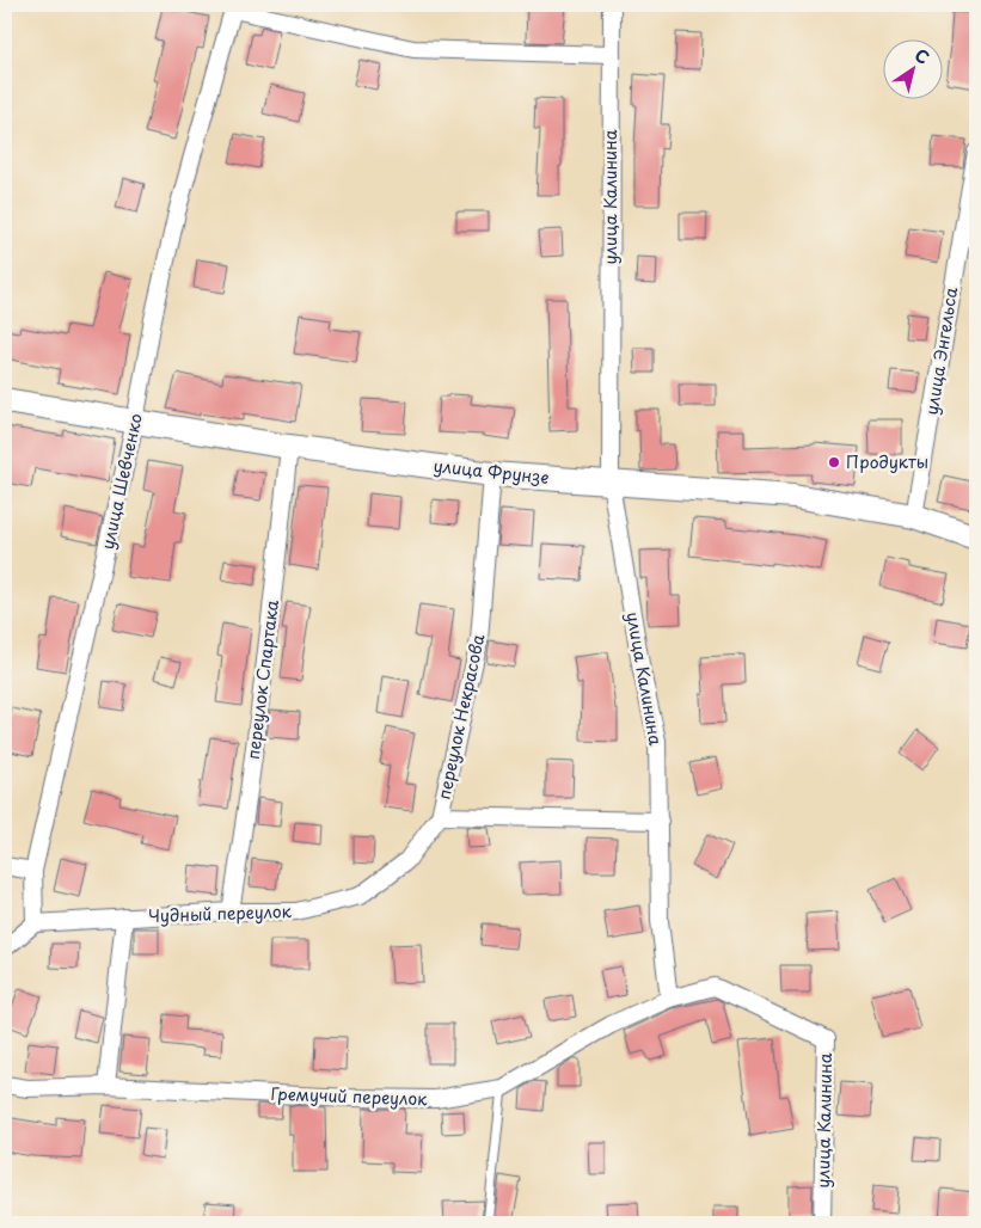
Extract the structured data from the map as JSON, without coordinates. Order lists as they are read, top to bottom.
{
  "streets": {
    "street": [
      "улица Калинина",
      "улица Энгельса",
      "улица Фрунзе",
      "улица Шевченко",
      "переулок Спартака",
      "переулок Некрасова",
      "Чудный переулок",
      "Гремучий переулок"
    ]
  },
  "crossings": [
    ["улица Калинина", "улица Фрунзе"],
    ["улица Калинина", "Гремучий переулок"],
    ["улица Энгельса", "улица Фрунзе"],
    ["улица Фрунзе", "улица Шевченко"],
    ["улица Фрунзе", "переулок Спартака"],
    ["улица Фрунзе", "переулок Некрасова"],
    ["улица Шевченко", "Чудный переулок"],
    ["переулок Спартака", "Чудный переулок"],
    ["переулок Некрасова", "Чудный переулок"]
  ],
  "places": ["Продукты"],
  "north": "top right"
}
